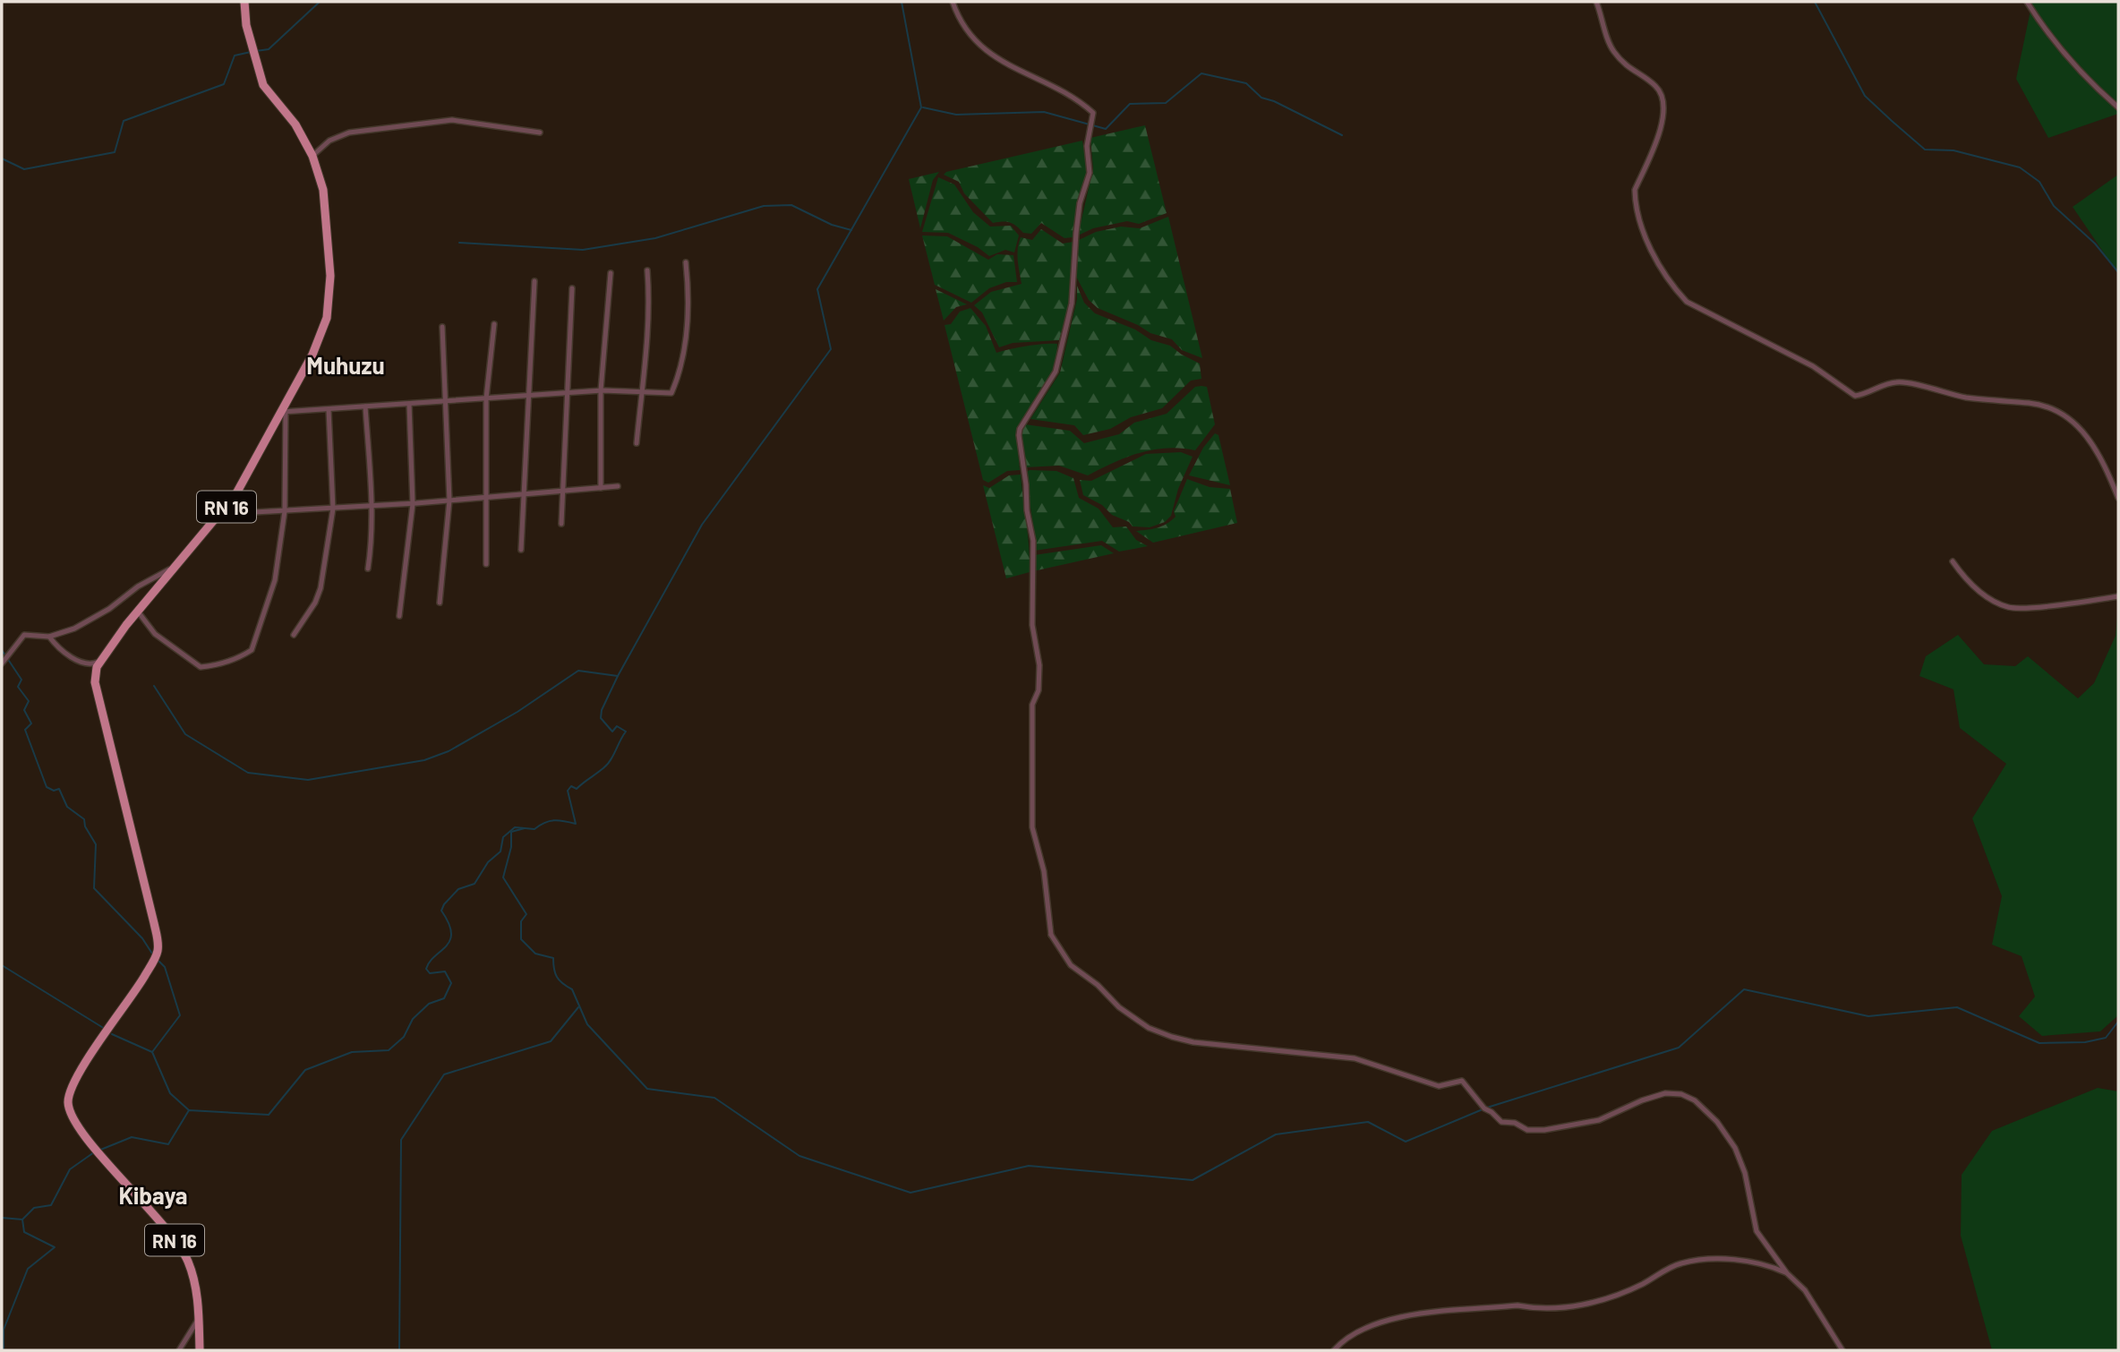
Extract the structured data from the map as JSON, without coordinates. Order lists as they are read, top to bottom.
{
  "streets": {
    "main road": ["RN 16"]
  },
  "districts": ["Muhuzu", "Kibaya"]
}
